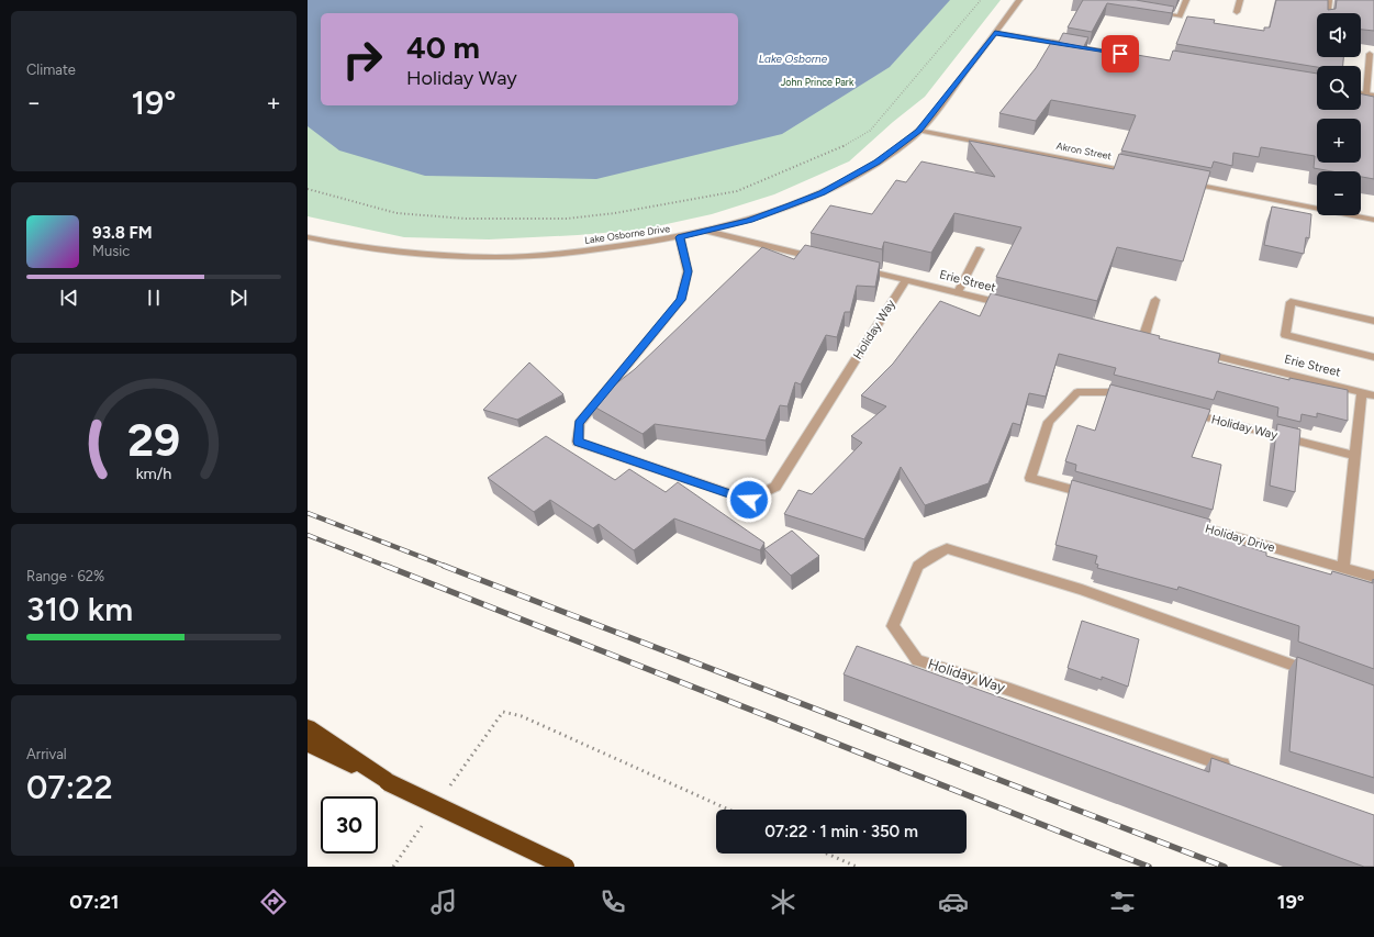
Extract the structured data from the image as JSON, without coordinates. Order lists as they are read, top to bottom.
{
  "streets": {
    "street": [
      "Akron Street",
      "Lake Osborne Drive",
      "Erie Street",
      "Holiday Way",
      "Holiday Drive"
    ]
  },
  "crossings": [
    ["Akron Street", "Lake Osborne Drive"],
    ["Lake Osborne Drive", "Holiday Way"],
    ["Erie Street", "Holiday Way"]
  ],
  "water": ["Lake Osborne"],
  "parks": ["John Prince Park"],
  "page": {
    "tile": [
      "Climate",
      ["Range · 62%", "310 km"],
      ["Arrival", "07:22"]
    ],
    "map_buttons": ["+", "−"],
    "turn": ["40 m", "Holiday Way"],
    "heat": ["−", "19°", "+"],
    "song": ["93.8 FM", "Music"],
    "limit": "30",
    "trip": "07:22 · 1 min · 350 m",
    "tabs": ["07:21", "19°"],
    "gauge": ["29", "km/h"]
  }
}
